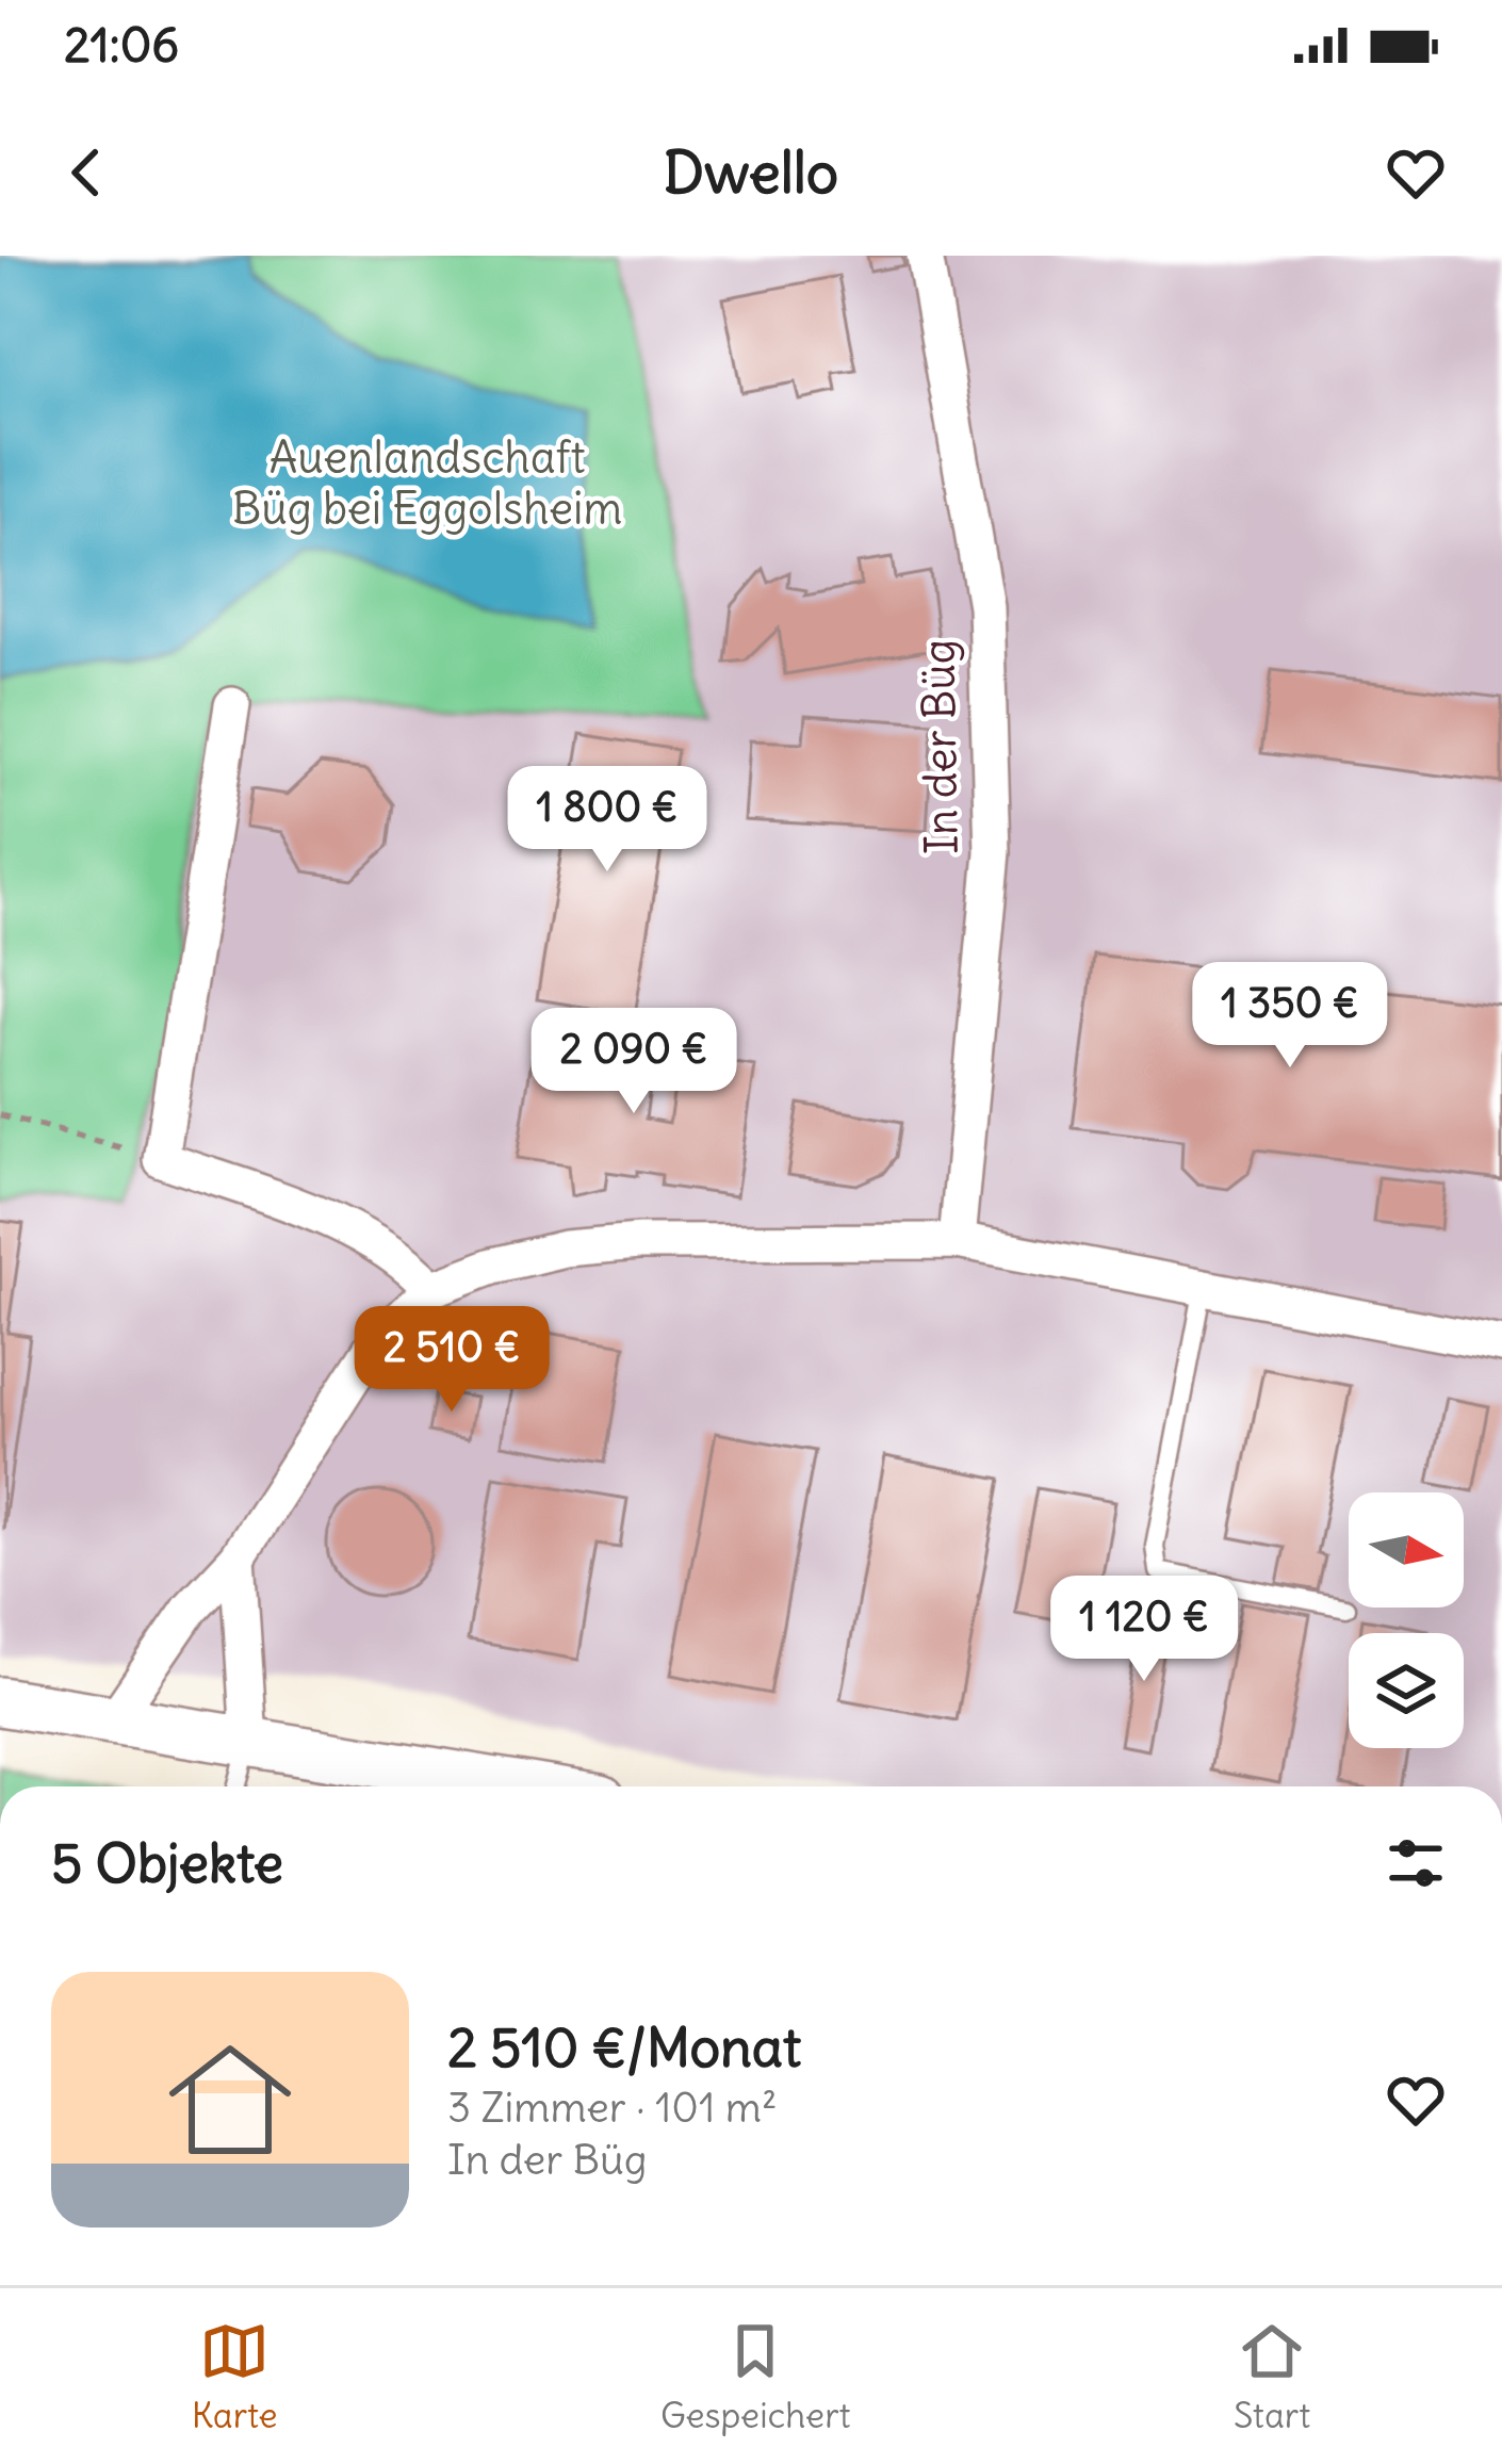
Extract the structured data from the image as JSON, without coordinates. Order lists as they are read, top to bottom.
{
  "streets": {
    "street": ["In der Büg"]
  },
  "parks": ["Auenlandschaft Büg bei Eggolsheim"],
  "north": "right",
  "page": {
    "status": "21:06",
    "header": "Dwello",
    "price": [
      "1 800 €",
      "1 350 €",
      "2 090 €",
      "2 510 €",
      "1 120 €"
    ],
    "heading": "5 Objekte",
    "list": [
      {
        "name": "2 510 €/Monat",
        "note": "3 Zimmer · 101 m² · In der Büg"
      }
    ],
    "tabs": ["Karte", "Gespeichert", "Start"]
  }
}
